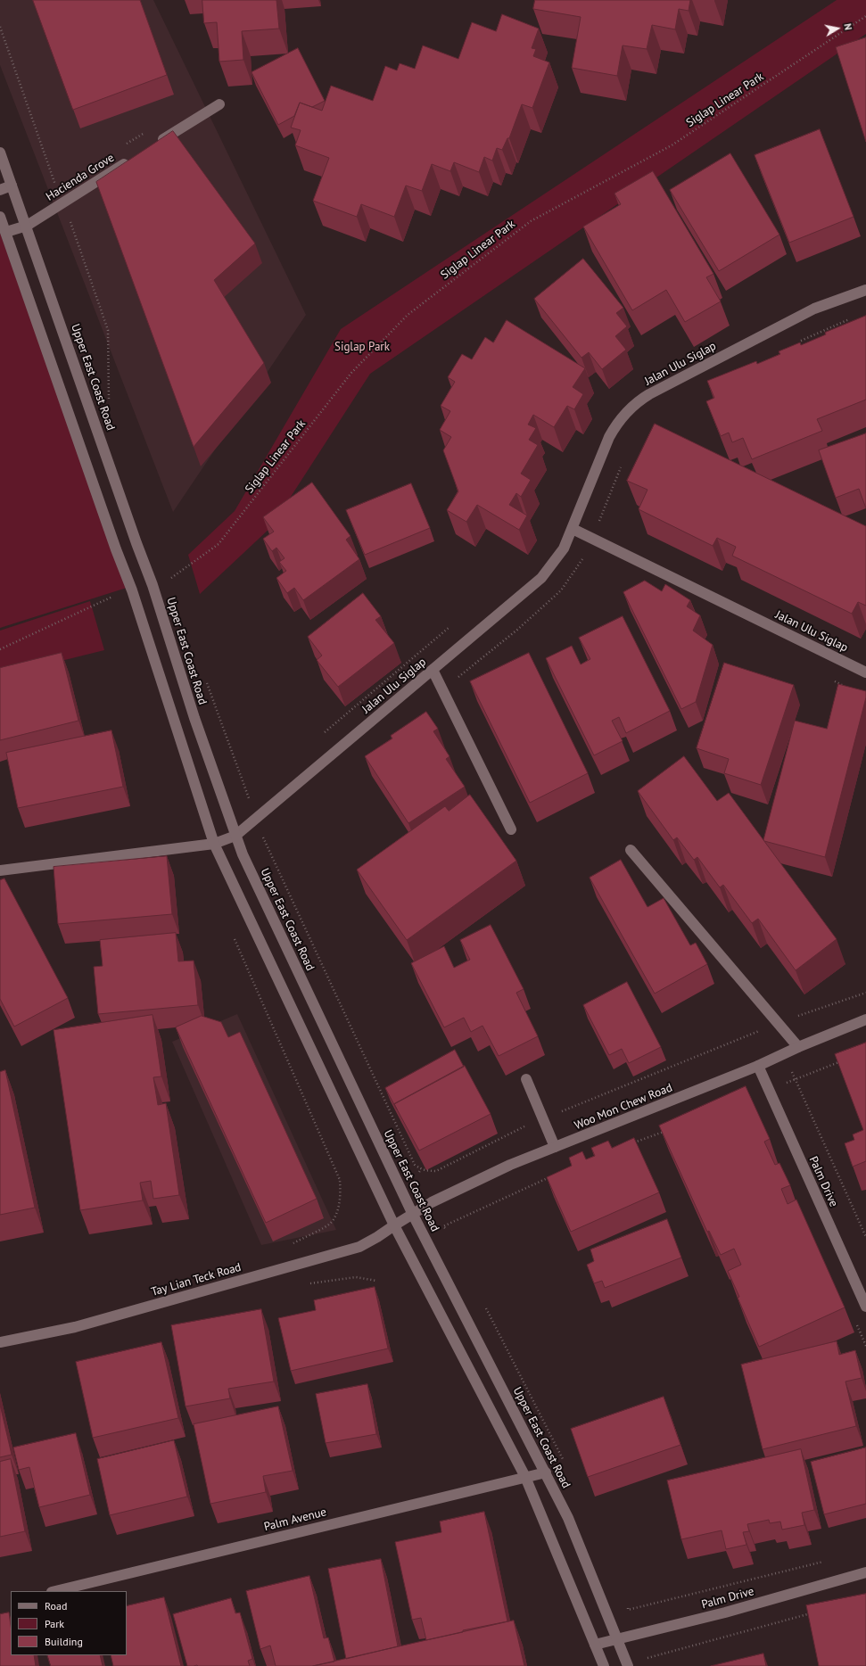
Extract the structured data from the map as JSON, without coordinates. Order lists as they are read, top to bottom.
{
  "streets": {
    "street": [
      "Hacienda Grove",
      "Jalan Ulu Siglap",
      "Upper East Coast Road",
      "Woo Mon Chew Road",
      "Palm Drive",
      "Tay Lian Teck Road",
      "Palm Avenue"
    ],
    "path": ["Siglap Linear Park"]
  },
  "crossings": [
    ["Hacienda Grove", "Upper East Coast Road"],
    ["Jalan Ulu Siglap", "Upper East Coast Road"],
    ["Upper East Coast Road", "Woo Mon Chew Road"],
    ["Upper East Coast Road", "Palm Drive"],
    ["Upper East Coast Road", "Palm Avenue"],
    ["Woo Mon Chew Road", "Palm Drive"],
    ["Woo Mon Chew Road", "Tay Lian Teck Road"]
  ],
  "parks": ["Siglap Park"],
  "legend": ["Road", "Park", "Building"],
  "north": "right"
}
